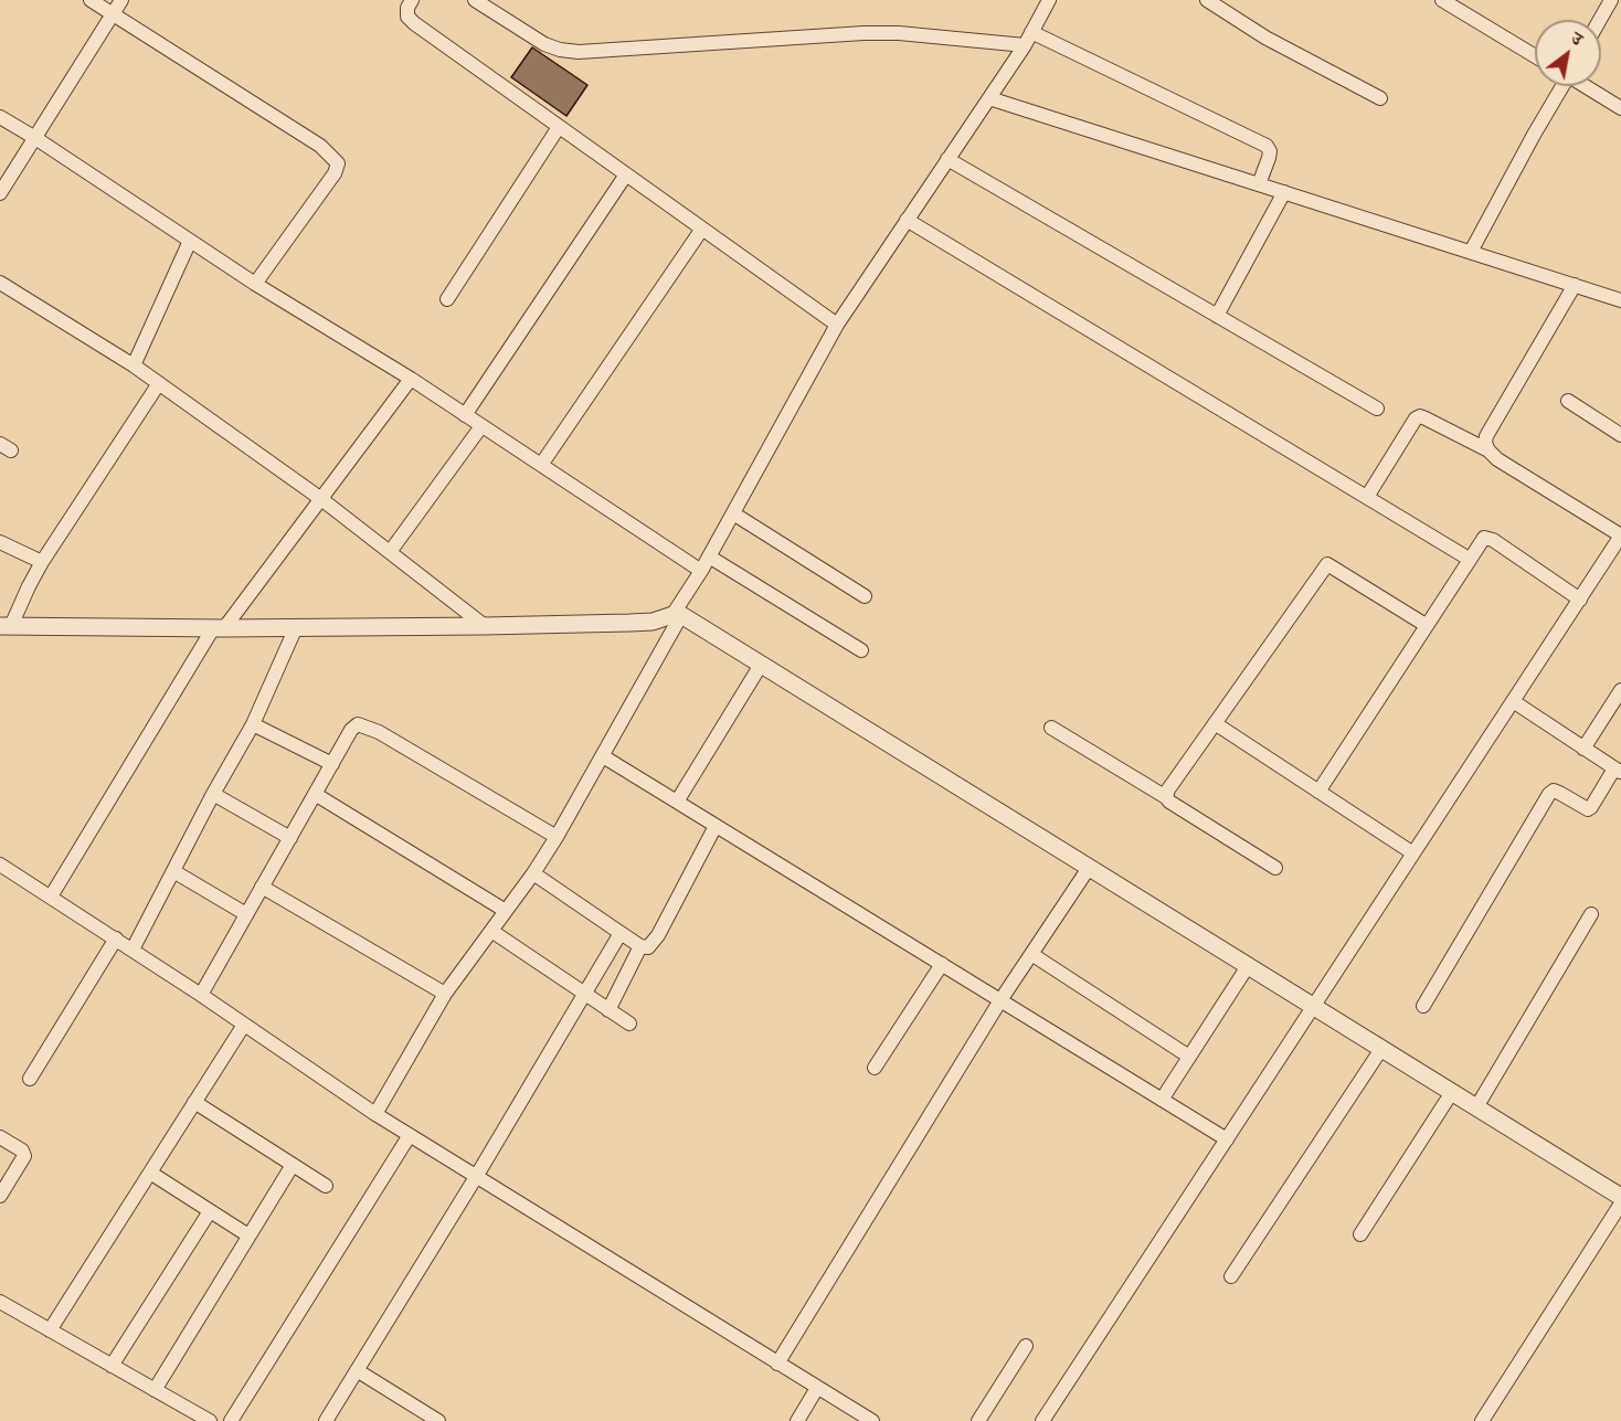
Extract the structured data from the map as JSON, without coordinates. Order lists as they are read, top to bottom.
{
  "north": "top right"
}
